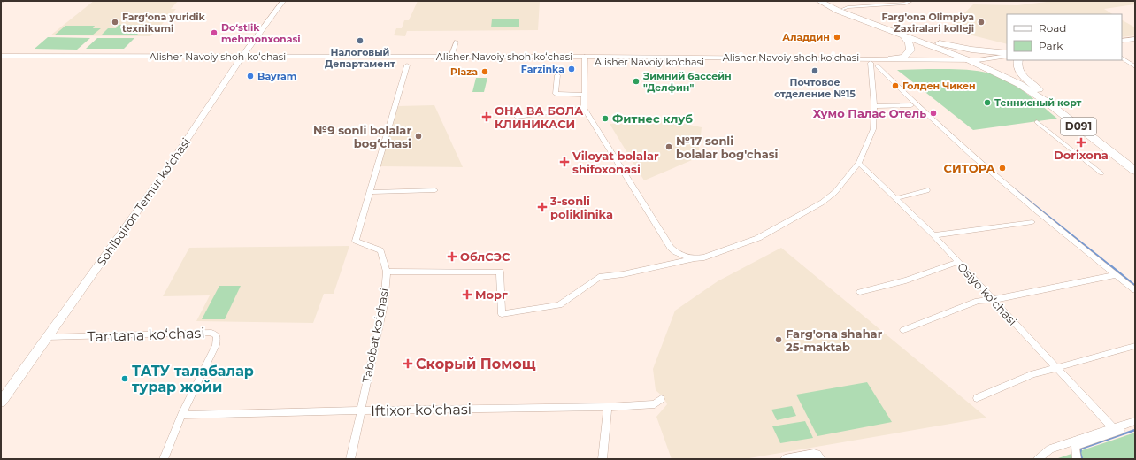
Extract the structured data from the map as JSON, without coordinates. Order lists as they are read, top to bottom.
{
  "streets": {
    "highway": ["D091"],
    "main road": ["Alisher Navoiy shoh koʻchasi", "Alisher Navoiy ko'chasi", "Sohibqiron Temur koʻchasi"],
    "street": [
      "Osiyo koʻchasi",
      "Tantana koʻchasi",
      "Tabobat koʻchasi",
      "Iftixor koʻchasi"
    ]
  },
  "crossings": [
    ["Alisher Navoiy shoh koʻchasi", "Alisher Navoiy ko'chasi"],
    ["Alisher Navoiy shoh koʻchasi", "D091"],
    ["Alisher Navoiy shoh koʻchasi", "Sohibqiron Temur koʻchasi"],
    ["Alisher Navoiy ko'chasi", "D091"],
    ["Sohibqiron Temur koʻchasi", "Tantana koʻchasi"],
    ["Tantana koʻchasi", "Iftixor koʻchasi"],
    ["Tabobat koʻchasi", "Iftixor koʻchasi"]
  ],
  "places": {
    "other": [
      "Farg‘ona yuridik texnikumi",
      "Farg'ona Olimpiya Zaxiralari kolleji",
      "Do‘stlik mehmonxonasi",
      "Аладдин",
      "Налоговый Департамент",
      "Farzinka",
      "Почтовое отделение №15",
      "Plaza",
      "Bayram",
      "Зимний бассейн \"Делфин\"",
      "Голден Чикен",
      "Теннисный корт",
      "Хумо Палас Отель",
      "Фитнес клуб",
      "№9 sonli bolalar bog‘chasi",
      "№17 sonli bolalar bog'chasi",
      "СИТОРА",
      "Farg'ona shahar 25-maktab",
      "ТАТУ талабалар турар жойи"
    ],
    "health": [
      "ОНА ВА БОЛА КЛИНИКАСИ",
      "Dorixona",
      "Viloyat bolalar shifoxonasi",
      "3-sonli poliklinika",
      "ОблСЭС",
      "Морг",
      "Скорый Помощ"
    ]
  },
  "legend": ["Road", "Park"]
}
